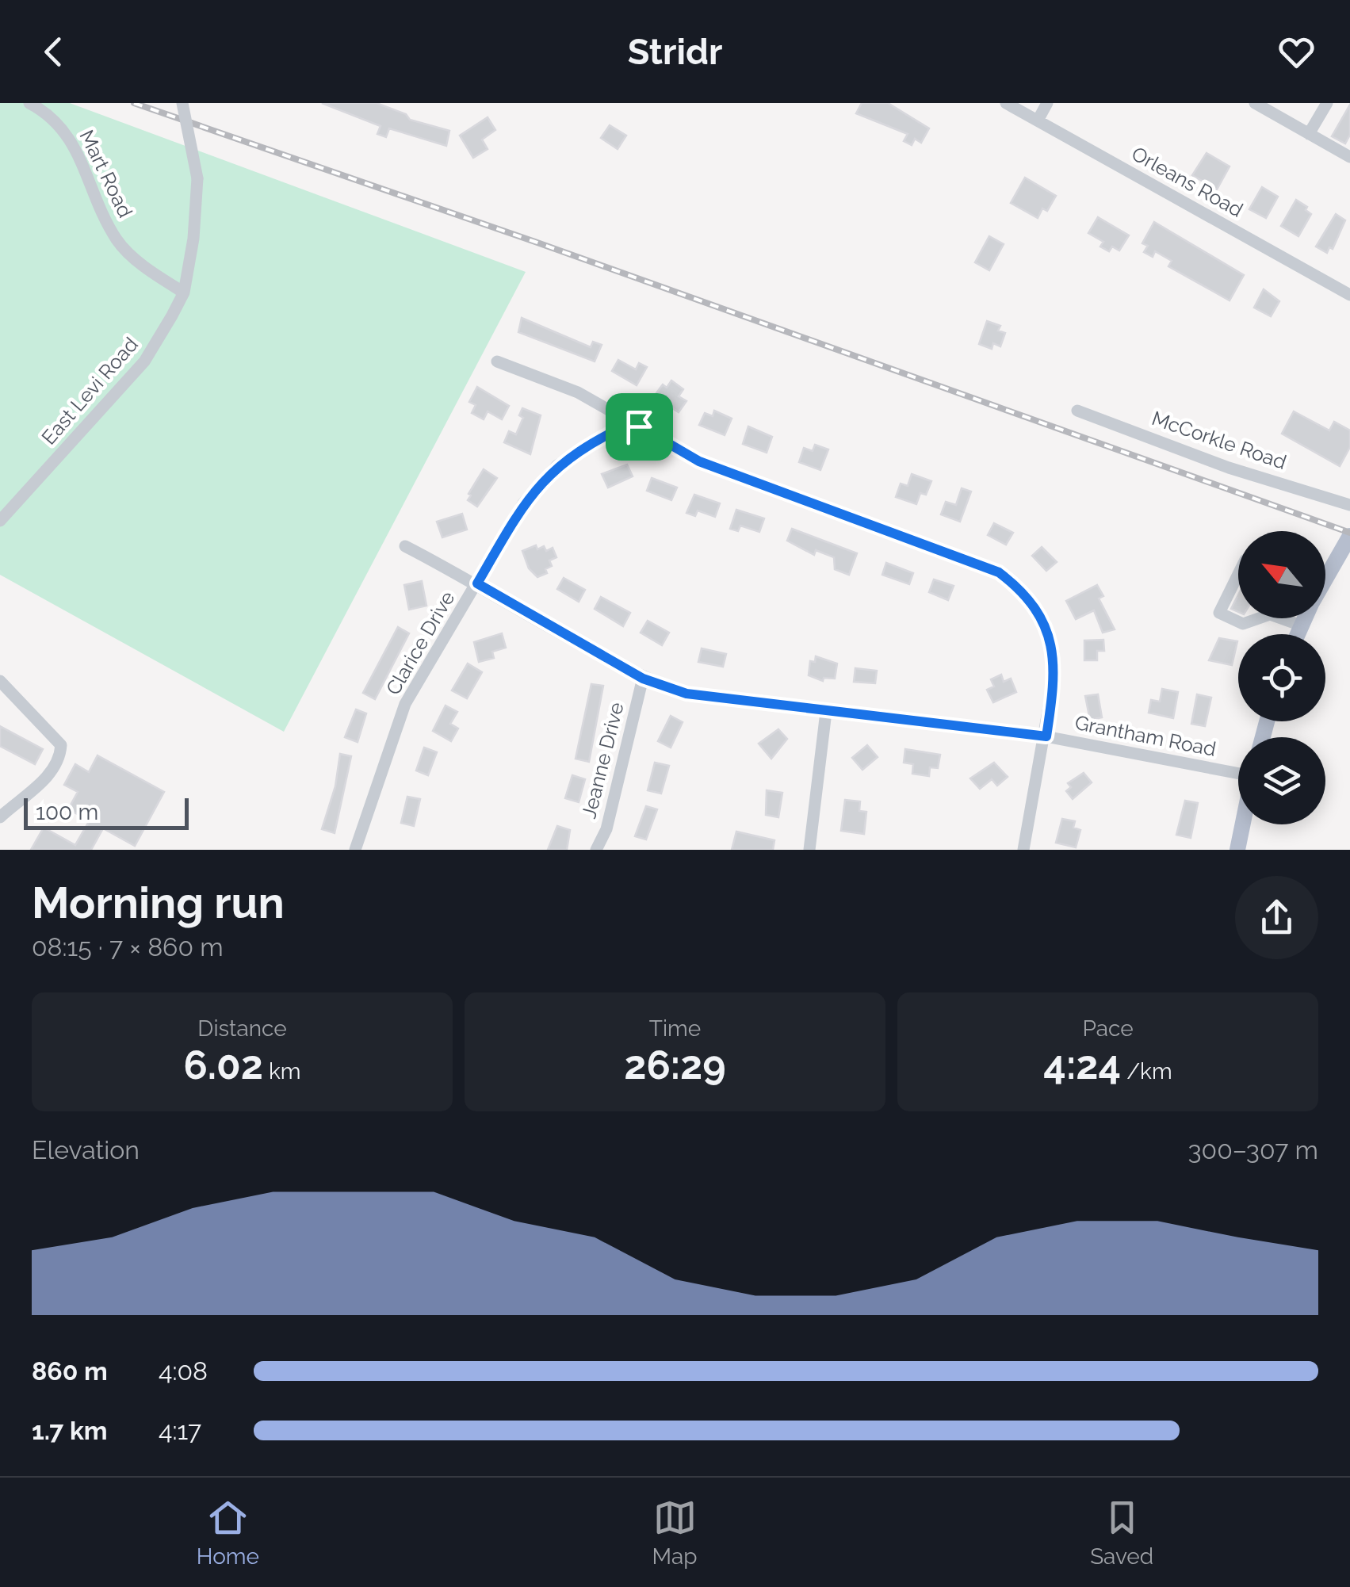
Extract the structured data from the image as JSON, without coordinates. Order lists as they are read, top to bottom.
{
  "streets": {
    "street": [
      "Mart Road",
      "Orleans Road",
      "East Levi Road",
      "McCorkle Road",
      "Clarice Drive",
      "Grantham Road",
      "Jeanne Drive"
    ]
  },
  "crossings": [
    ["Mart Road", "East Levi Road"],
    ["Clarice Drive", "Grantham Road"],
    ["Grantham Road", "Jeanne Drive"]
  ],
  "scale_bar": "100 m",
  "north": "top left",
  "page": {
    "header": "Stridr",
    "scale": "100 m",
    "heading": ["Morning run", "08:15 · 7 × 860 m"],
    "stats": [
      ["Distance", "6.02 km"],
      ["Time", "26:29"],
      ["Pace", "4:24 /km"]
    ],
    "chart": ["Elevation", "300–307 m"],
    "list": [
      {
        "name": "860 m",
        "note": "4:08"
      },
      {
        "name": "1.7 km",
        "note": "4:17"
      }
    ],
    "tabs": ["Home", "Map", "Saved"]
  }
}
